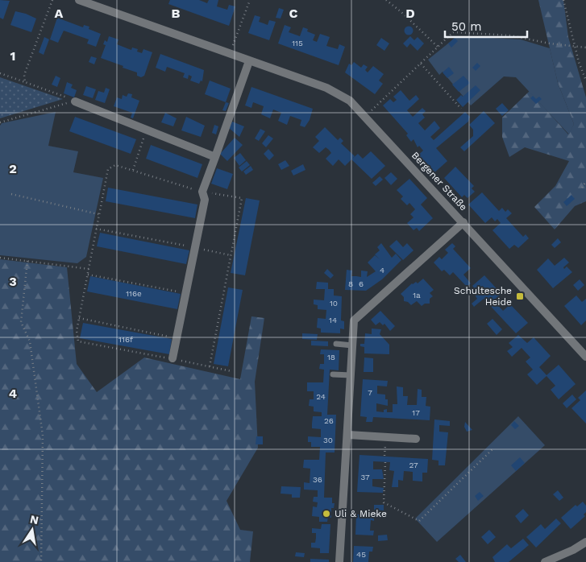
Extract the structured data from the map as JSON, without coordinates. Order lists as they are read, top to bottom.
{
  "streets": {
    "street": ["Bergener Straße"]
  },
  "places": {
    "transit": ["Schultesche Heide"],
    "other": ["Uli & Mieke"]
  },
  "house_numbers": [
    "115",
    "4",
    "8",
    "6",
    "116e",
    "1a",
    "10",
    "14",
    "116f",
    "18",
    "7",
    "24",
    "17",
    "26",
    "30",
    "27",
    "37",
    "36",
    "45"
  ],
  "scale_bar": "50 m",
  "north": "top",
  "grid": {
    "columns": [
      "A",
      "B",
      "C",
      "D"
    ],
    "rows": [
      "1",
      "2",
      "3",
      "4"
    ]
  }
}
